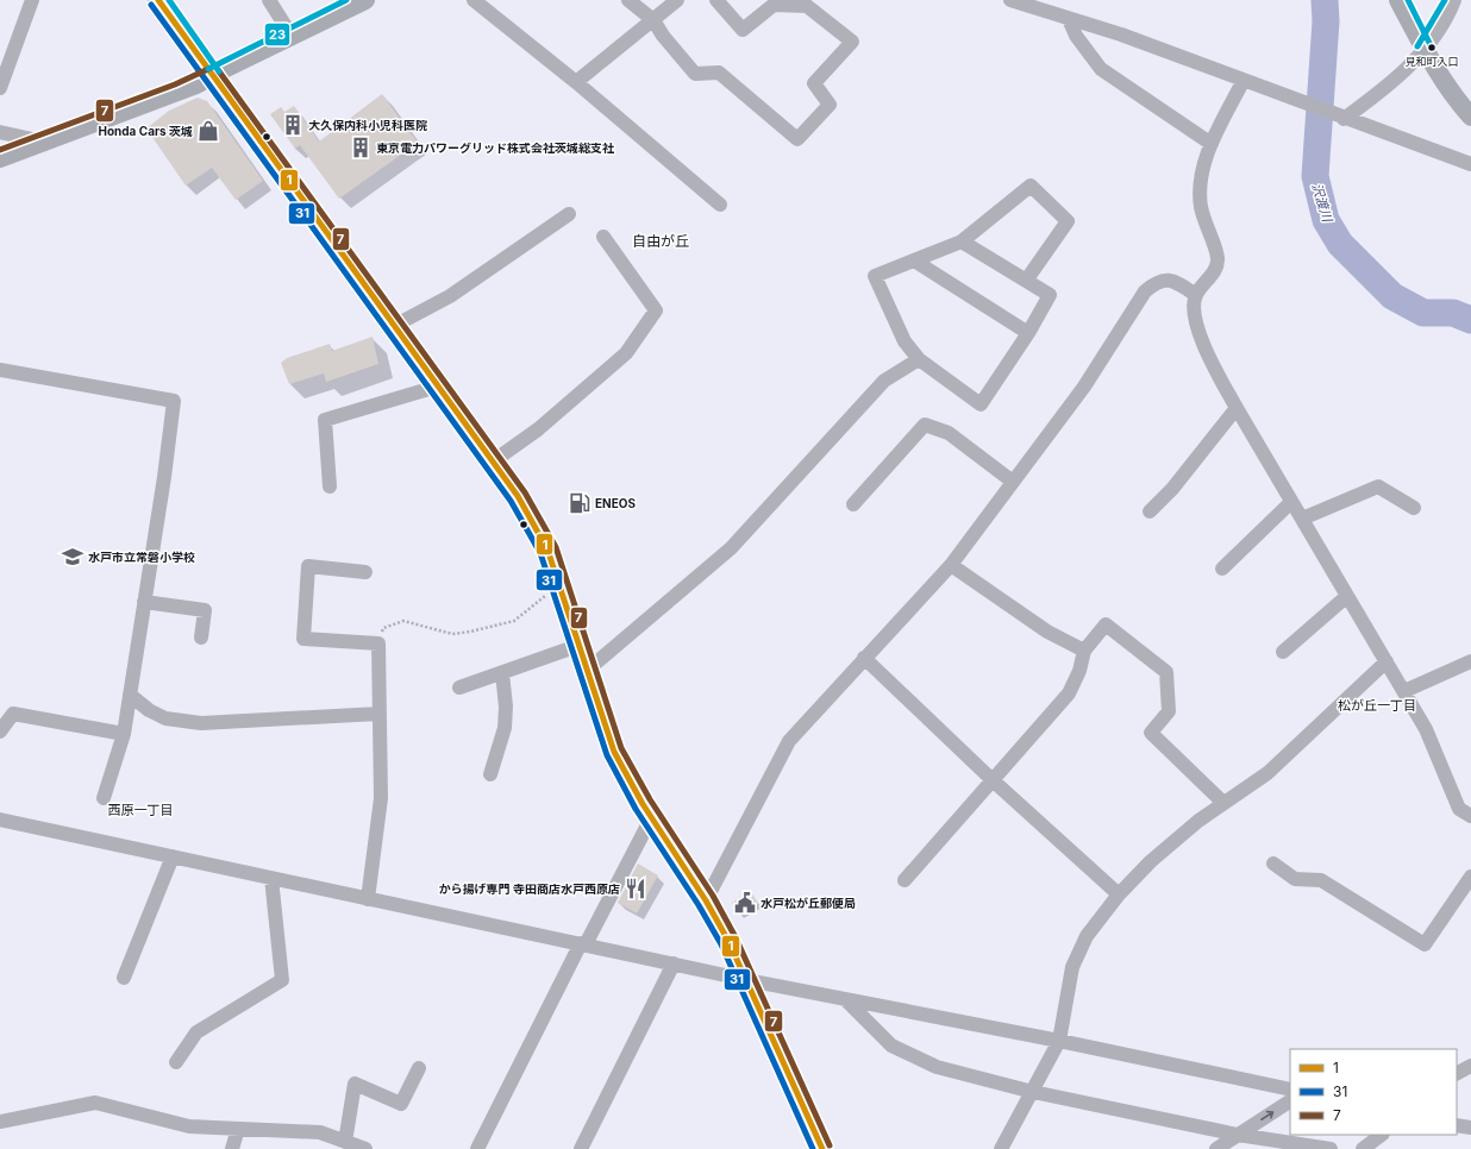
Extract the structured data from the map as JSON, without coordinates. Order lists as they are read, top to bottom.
{
  "districts": ["自由が丘", "松が丘一丁目", "西原一丁目"],
  "water": ["沢渡川"],
  "places": {
    "other": ["見和町入口"],
    "building": ["大久保内科小児科医院", "東京電力パワーグリッド株式会社茨城総支社"],
    "shop": ["Honda Cars 茨城"],
    "fuel station": ["ENEOS"],
    "school or university": ["水戸市立常磐小学校"],
    "restaurant": ["から揚げ専門 寺田商店水戸西原店"],
    "public building": ["水戸松が丘郵便局"]
  },
  "lines": [
    "transit line 1",
    "transit line 23",
    "transit line 31",
    "transit line 7"
  ],
  "legend": ["1", "31", "7"]
}
